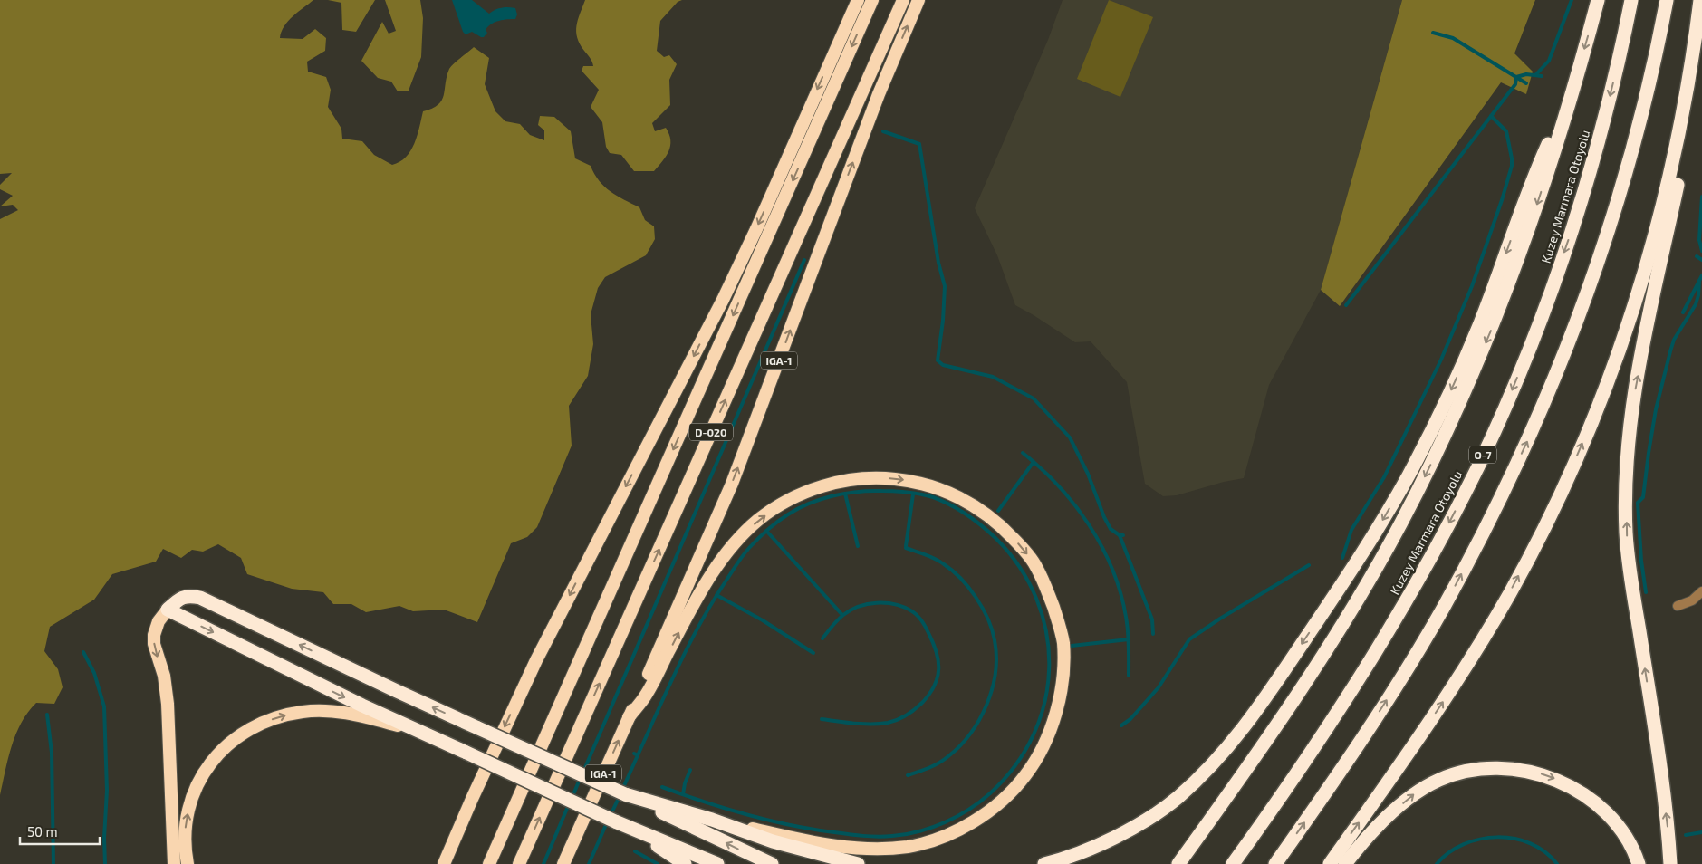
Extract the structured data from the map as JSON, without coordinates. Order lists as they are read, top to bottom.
{
  "streets": {
    "highway": [
      "Kuzey Marmara Otoyolu",
      "IGA-1",
      "D-020",
      "O-7"
    ]
  },
  "scale_bar": "50 m"
}
